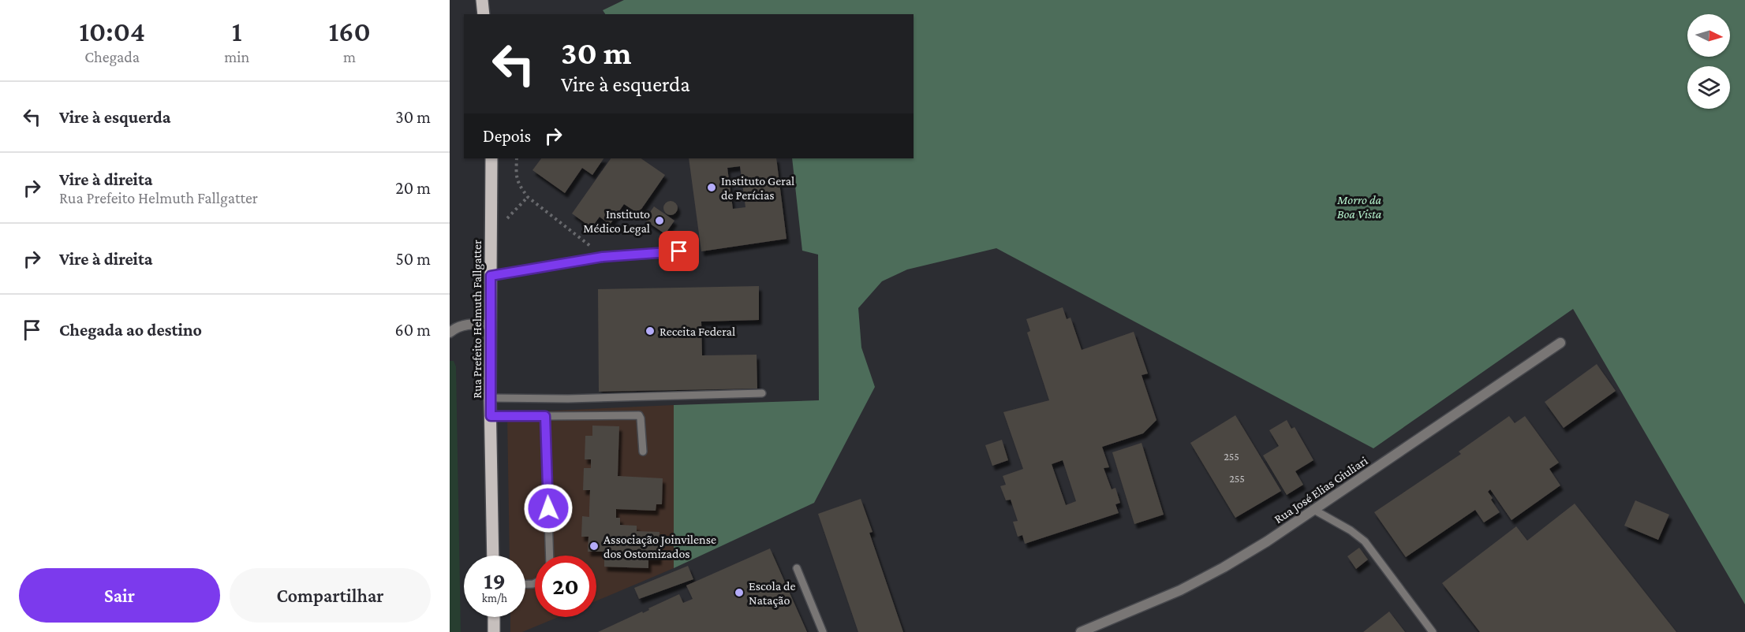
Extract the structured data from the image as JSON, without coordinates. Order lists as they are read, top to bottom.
{
  "streets": {
    "main road": ["Rua Prefeito Helmuth Fallgatter"],
    "street": ["Rua José Elias Giuliari"]
  },
  "parks": ["Morro da Boa Vista"],
  "places": [
    "Instituto Geral de Perícias",
    "Instituto Médico Legal",
    "Receita Federal",
    "Associação Joinvilense dos Ostomizados",
    "Escola de Natação"
  ],
  "house_numbers": ["255", "255"],
  "north": "right",
  "page": {
    "eta": [
      "10:04",
      "Chegada",
      "1",
      "min",
      "160",
      "m"
    ],
    "turn": ["30 m", "Vire à esquerda"],
    "list": [
      {
        "name": "Vire à esquerda",
        "value": "30 m"
      },
      {
        "name": "Vire à direita",
        "note": "Rua Prefeito Helmuth Fallgatter",
        "value": "20 m"
      },
      {
        "name": "Vire à direita",
        "value": "50 m"
      },
      {
        "name": "Chegada ao destino",
        "value": "60 m"
      }
    ],
    "then": "Depois",
    "speed": "19 km/h",
    "limit": "20",
    "buttons": ["Sair", "Compartilhar"]
  }
}
